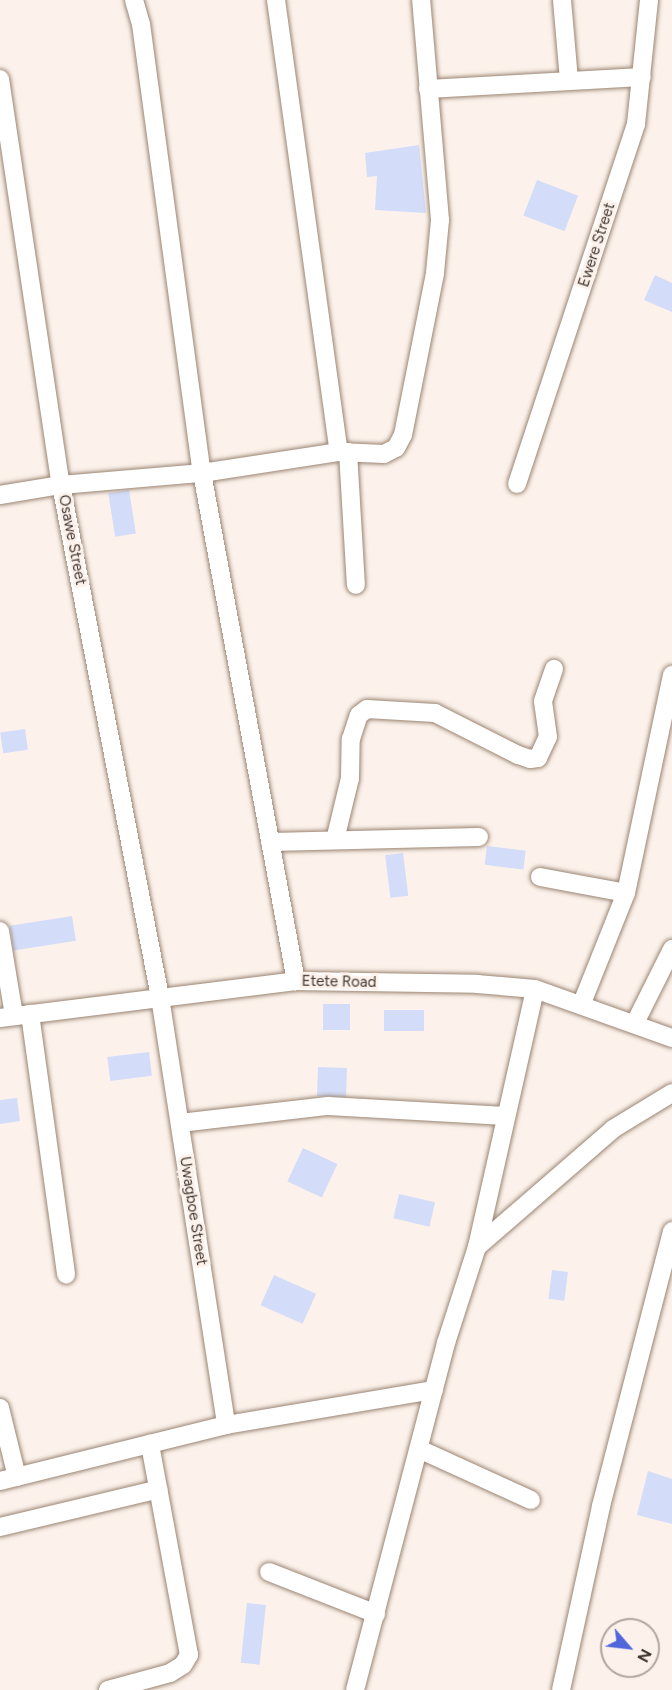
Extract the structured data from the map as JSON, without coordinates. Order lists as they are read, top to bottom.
{
  "streets": {
    "street": [
      "Ewere Street",
      "Osawe Street",
      "Etete Road",
      "Uwagboe Street"
    ]
  },
  "crossings": [
    ["Osawe Street", "Etete Road"],
    ["Osawe Street", "Uwagboe Street"],
    ["Etete Road", "Uwagboe Street"]
  ],
  "north": "bottom right"
}
